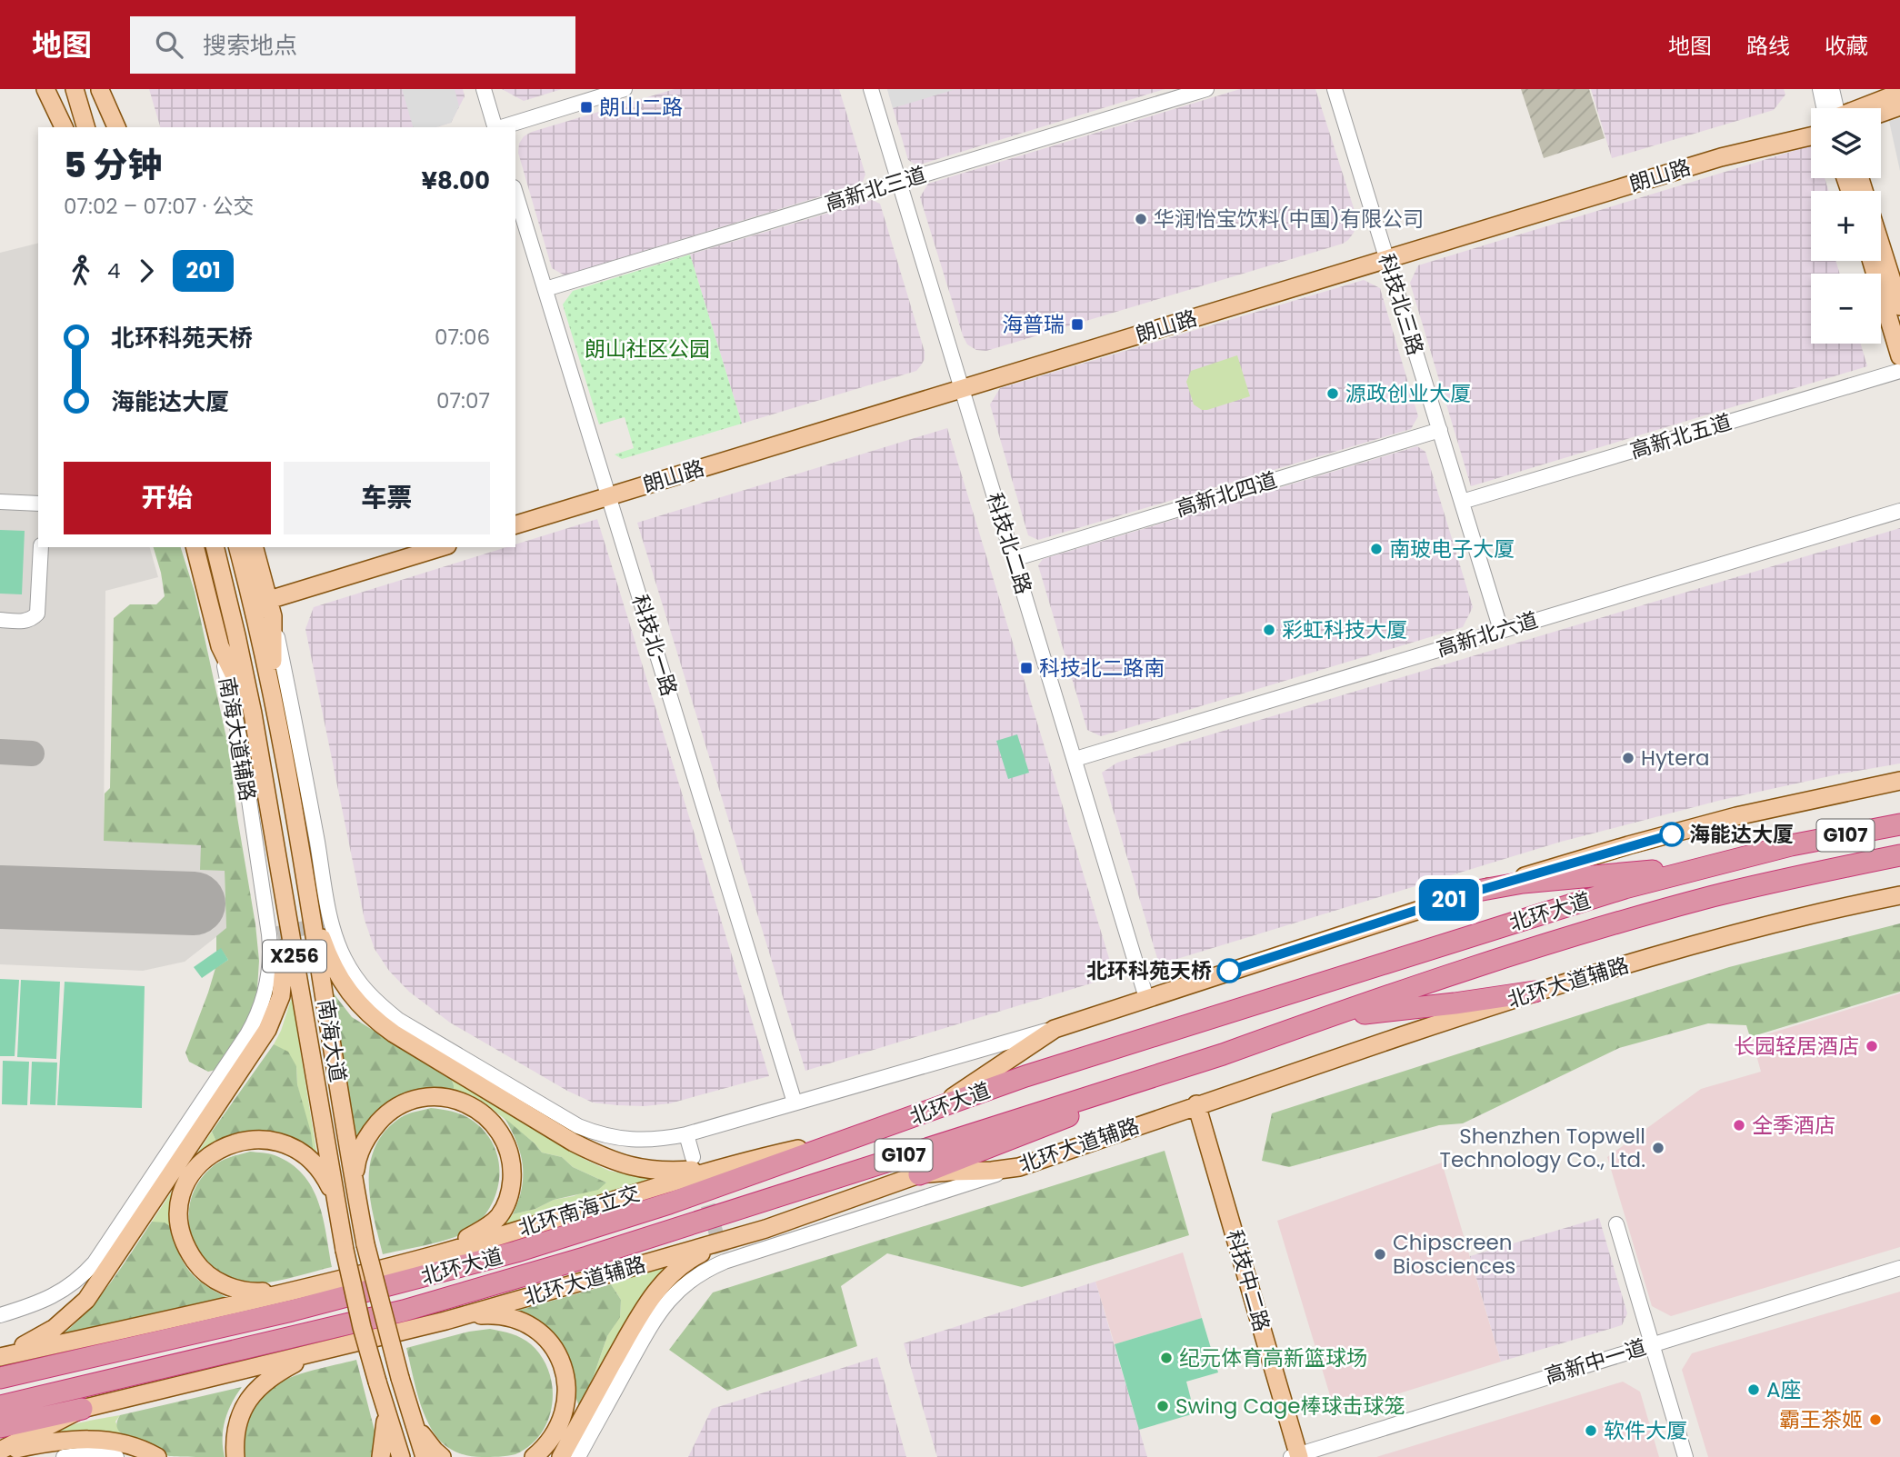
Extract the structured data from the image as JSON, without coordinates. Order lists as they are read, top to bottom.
{
  "streets": {
    "highway": ["G107", "北环大道"],
    "main road": [
      "朗山路",
      "南海大道辅路",
      "X256",
      "北环大道辅路",
      "南海大道",
      "北环南海立交",
      "科技中二路"
    ],
    "street": [
      "高新北三道",
      "科技北三路",
      "高新北五道",
      "高新北四道",
      "科技北二路",
      "高新北六道",
      "科技北一路",
      "高新中一道"
    ]
  },
  "crossings": [
    ["朗山路", "科技北三路"],
    ["朗山路", "科技北二路"],
    ["朗山路", "科技北一路"],
    ["高新北三道", "科技北二路"],
    ["高新北三道", "科技北一路"],
    ["科技北三路", "高新北五道"],
    ["科技北三路", "高新北四道"],
    ["科技北三路", "高新北六道"],
    ["高新北四道", "科技北二路"],
    ["科技北二路", "高新北六道"],
    ["南海大道辅路", "南海大道"],
    ["北环大道辅路", "科技中二路"],
    ["科技中二路", "高新中一道"]
  ],
  "parks": ["朗山社区公园"],
  "places": {
    "transit": ["朗山二路", "海普瑞", "科技北二路南"],
    "other": [
      "华润怡宝饮料(中国)有限公司",
      "源政创业大厦",
      "南玻电子大厦",
      "彩虹科技大厦",
      "Hytera",
      "海能达大厦",
      "北环科苑天桥",
      "长园轻居酒店",
      "全季酒店",
      "Shenzhen Topwell Technology Co., Ltd.",
      "Chipscreen Biosciences",
      "纪元体育高新篮球场",
      "A座",
      "Swing Cage棒球击球笼",
      "霸王茶姬",
      "软件大厦"
    ]
  },
  "lines": ["bus line 201"],
  "page": {
    "header": "地图",
    "search": "搜索地点",
    "nav": ["地图", "路线", "收藏"],
    "on_map": "201",
    "map_buttons": ["+", "−"],
    "heading": ["5 分钟", "07:02 – 07:07 · 公交", "¥8.00"],
    "legs": ["4", "201"],
    "list": [
      {
        "name": "北环科苑天桥",
        "value": "07:06"
      },
      {
        "name": "海能达大厦",
        "value": "07:07"
      }
    ],
    "buttons": ["开始", "车票"]
  }
}
